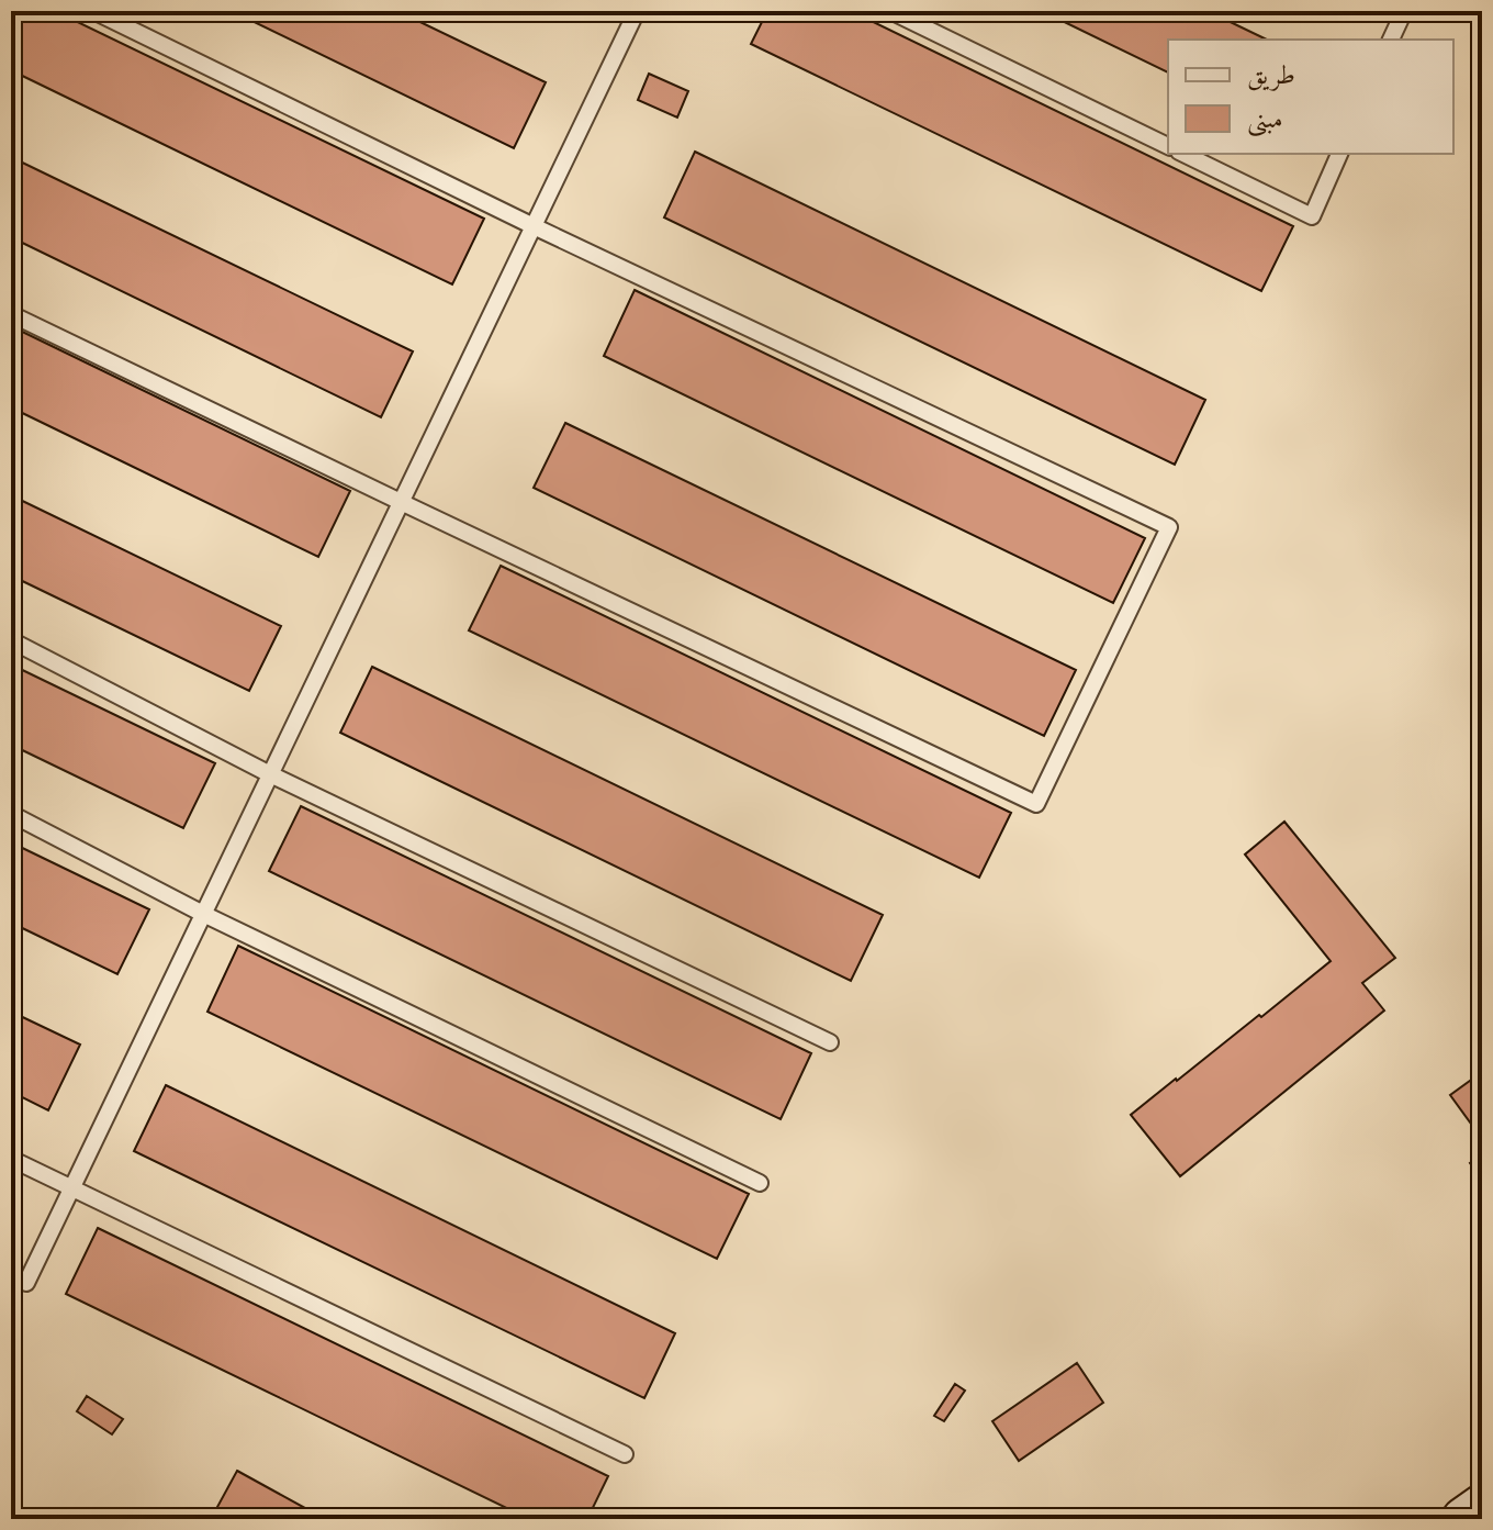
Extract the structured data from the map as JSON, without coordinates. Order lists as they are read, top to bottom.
{
  "legend": ["طريق", "مبنى"]
}
